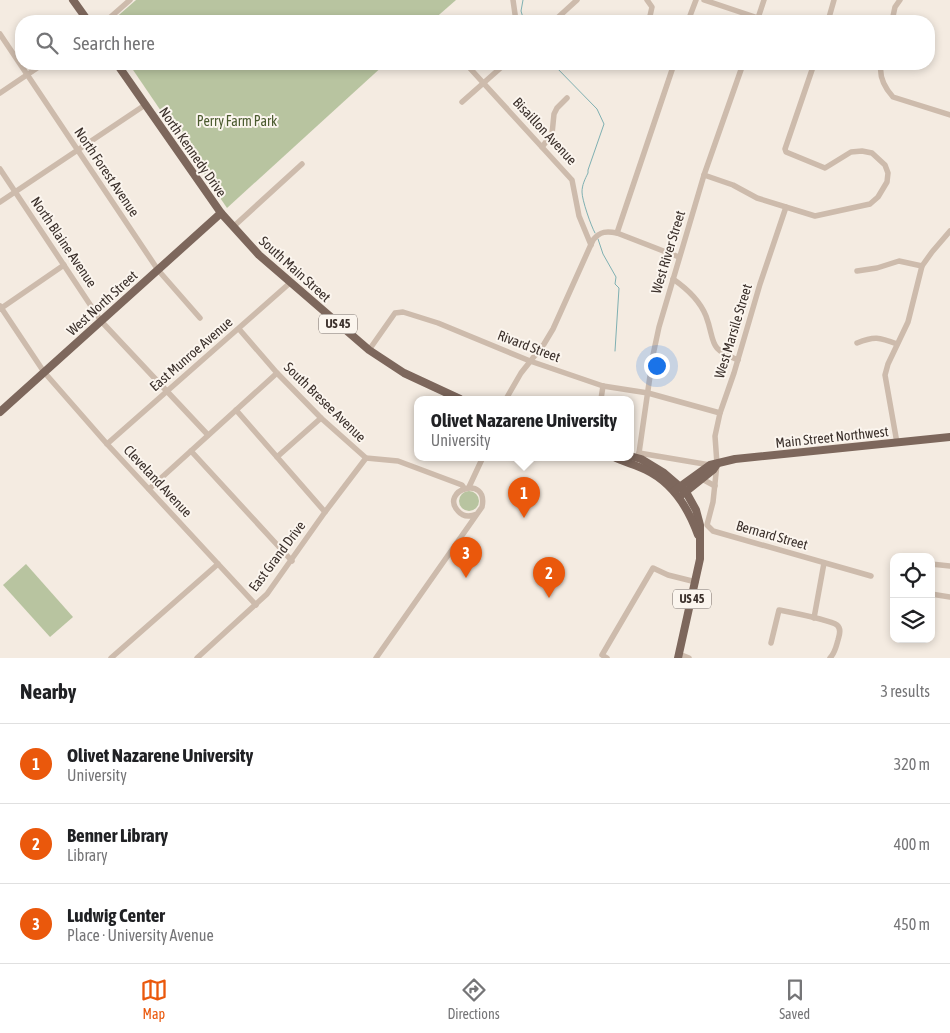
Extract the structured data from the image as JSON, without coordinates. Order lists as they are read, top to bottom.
{
  "streets": {
    "main road": [
      "North Kennedy Drive",
      "South Main Street",
      "West North Street",
      "US 45",
      "Main Street Northwest"
    ],
    "street": [
      "Bisaillon Avenue",
      "North Forest Avenue",
      "North Blaine Avenue",
      "West River Street",
      "West Marsile Street",
      "Rivard Street",
      "East Munroe Avenue",
      "South Bresee Avenue",
      "Cleveland Avenue",
      "Bernard Street",
      "East Grand Drive"
    ]
  },
  "crossings": [
    ["North Kennedy Drive", "South Main Street"],
    ["North Kennedy Drive", "West North Street"],
    ["North Kennedy Drive", "US 45"],
    ["North Forest Avenue", "West North Street"],
    ["North Blaine Avenue", "West North Street"],
    ["North Blaine Avenue", "East Munroe Avenue"],
    ["West River Street", "US 45"],
    ["West River Street", "Rivard Street"],
    ["South Main Street", "West North Street"],
    ["South Main Street", "Rivard Street"],
    ["South Main Street", "East Munroe Avenue"],
    ["West North Street", "Cleveland Avenue"],
    ["US 45", "Main Street Northwest"],
    ["West Marsile Street", "Rivard Street"],
    ["West Marsile Street", "Main Street Northwest"],
    ["West Marsile Street", "Bernard Street"],
    ["East Munroe Avenue", "South Bresee Avenue"],
    ["East Munroe Avenue", "Cleveland Avenue"],
    ["South Bresee Avenue", "East Grand Drive"],
    ["Main Street Northwest", "Bernard Street"],
    ["Cleveland Avenue", "East Grand Drive"]
  ],
  "parks": ["Perry Farm Park"],
  "page": {
    "search": "Search here",
    "popup": ["Olivet Nazarene University", "University"],
    "pins": ["1", "3", "2"],
    "heading": ["Nearby", "3 results"],
    "list": [
      {
        "mark": "1",
        "name": "Olivet Nazarene University",
        "note": "University",
        "value": "320 m"
      },
      {
        "mark": "2",
        "name": "Benner Library",
        "note": "Library",
        "value": "400 m"
      },
      {
        "mark": "3",
        "name": "Ludwig Center",
        "note": "Place · University Avenue",
        "value": "450 m"
      }
    ],
    "nav": ["Map", "Directions", "Saved"]
  }
}
